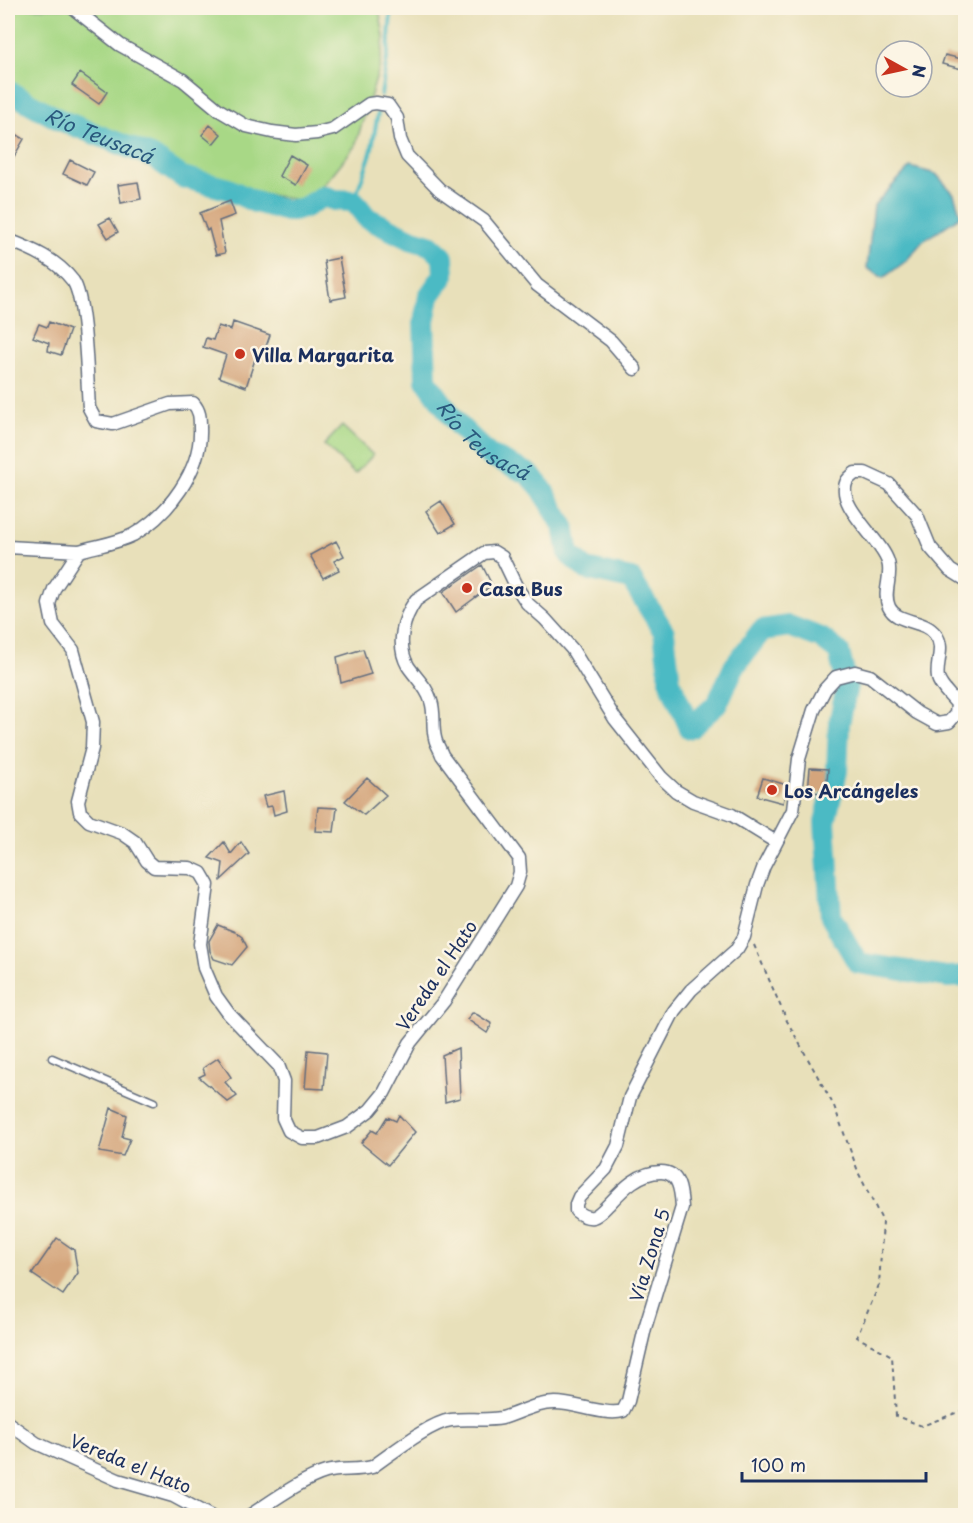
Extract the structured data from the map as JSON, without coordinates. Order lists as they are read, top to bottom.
{
  "streets": {
    "street": ["Vereda el Hato", "Vía Zona 5"]
  },
  "crossings": [
    ["Vereda el Hato", "Vía Zona 5"]
  ],
  "water": ["Río Teusacá"],
  "places": ["Villa Margarita", "Casa Bus", "Los Arcángeles"],
  "scale_bar": "100 m",
  "north": "right"
}
